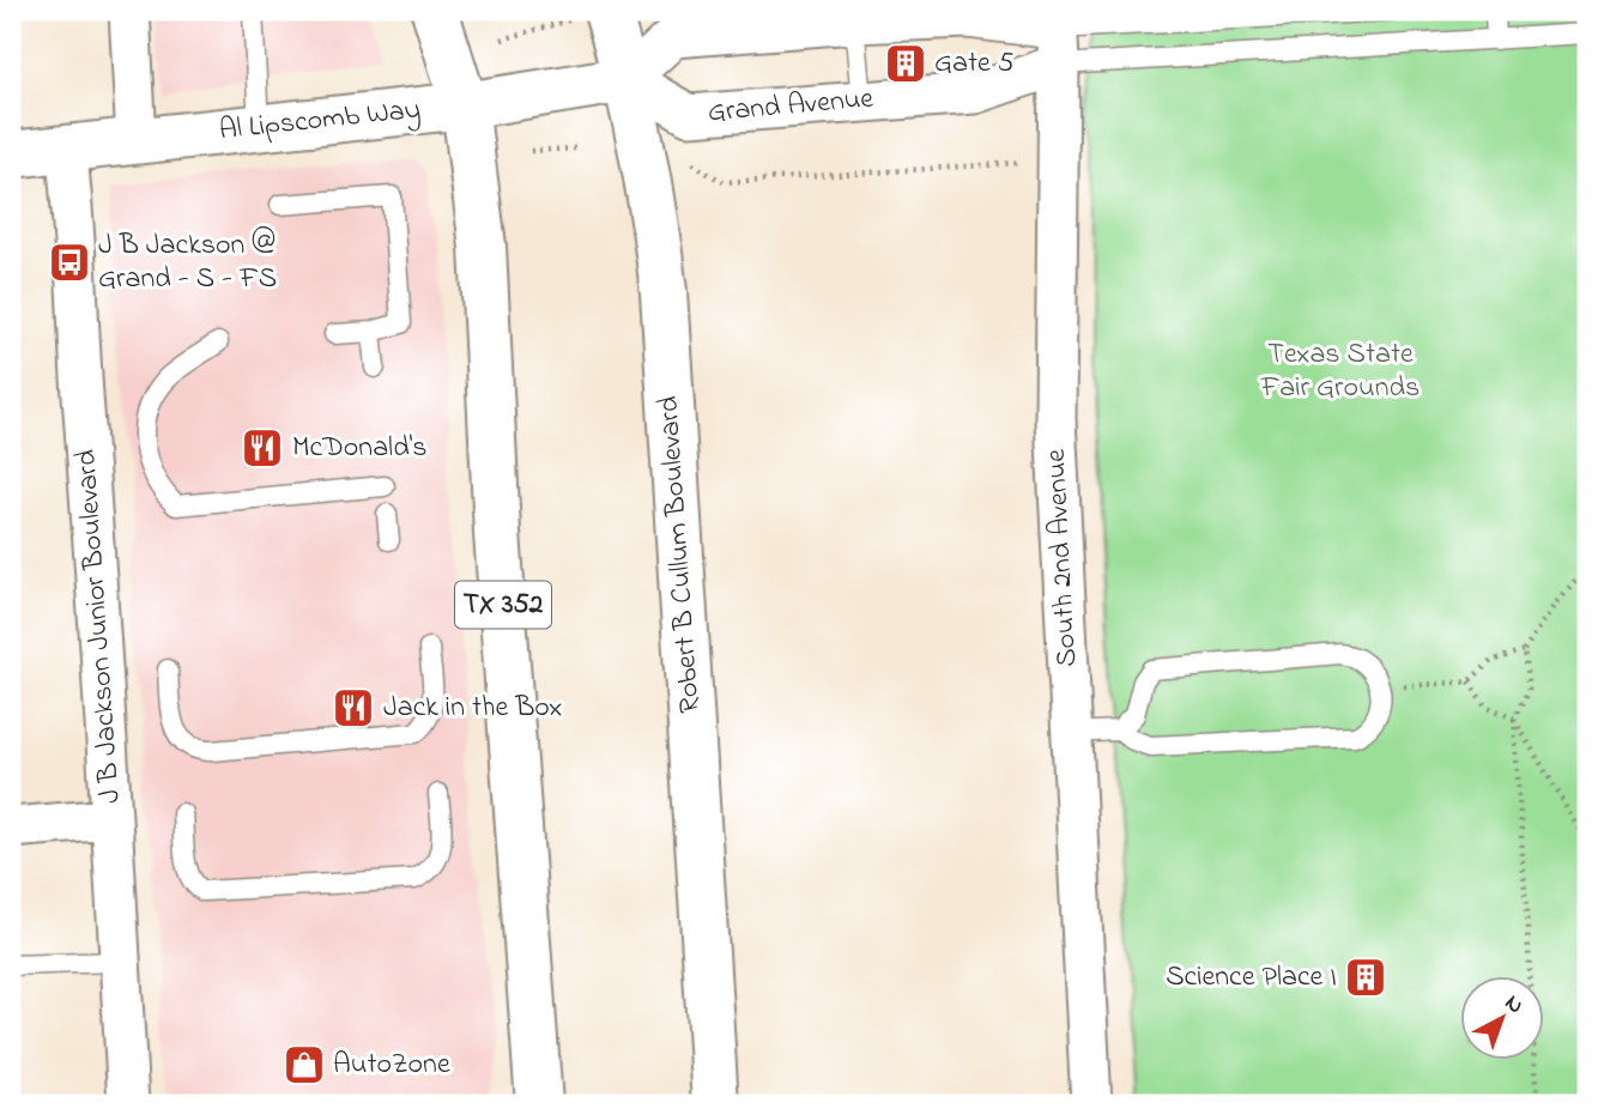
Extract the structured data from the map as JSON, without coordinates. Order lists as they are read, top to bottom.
{
  "streets": {
    "main road": ["Al Lipscomb Way", "Robert B Cullum Boulevard", "TX 352"],
    "street": ["Grand Avenue", "South 2nd Avenue", "J B Jackson Junior Boulevard"]
  },
  "crossings": [
    ["Grand Avenue", "Al Lipscomb Way"],
    ["Grand Avenue", "Robert B Cullum Boulevard"],
    ["Grand Avenue", "South 2nd Avenue"],
    ["Al Lipscomb Way", "Robert B Cullum Boulevard"],
    ["Al Lipscomb Way", "TX 352"],
    ["Al Lipscomb Way", "J B Jackson Junior Boulevard"]
  ],
  "parks": ["Texas State Fair Grounds"],
  "places": {
    "building": ["Gate 5", "Science Place I"],
    "bus stop": ["J B Jackson @ Grand - S - FS"],
    "restaurant": ["McDonald's", "Jack in the Box"],
    "shop": ["AutoZone"]
  },
  "north": "top right"
}
